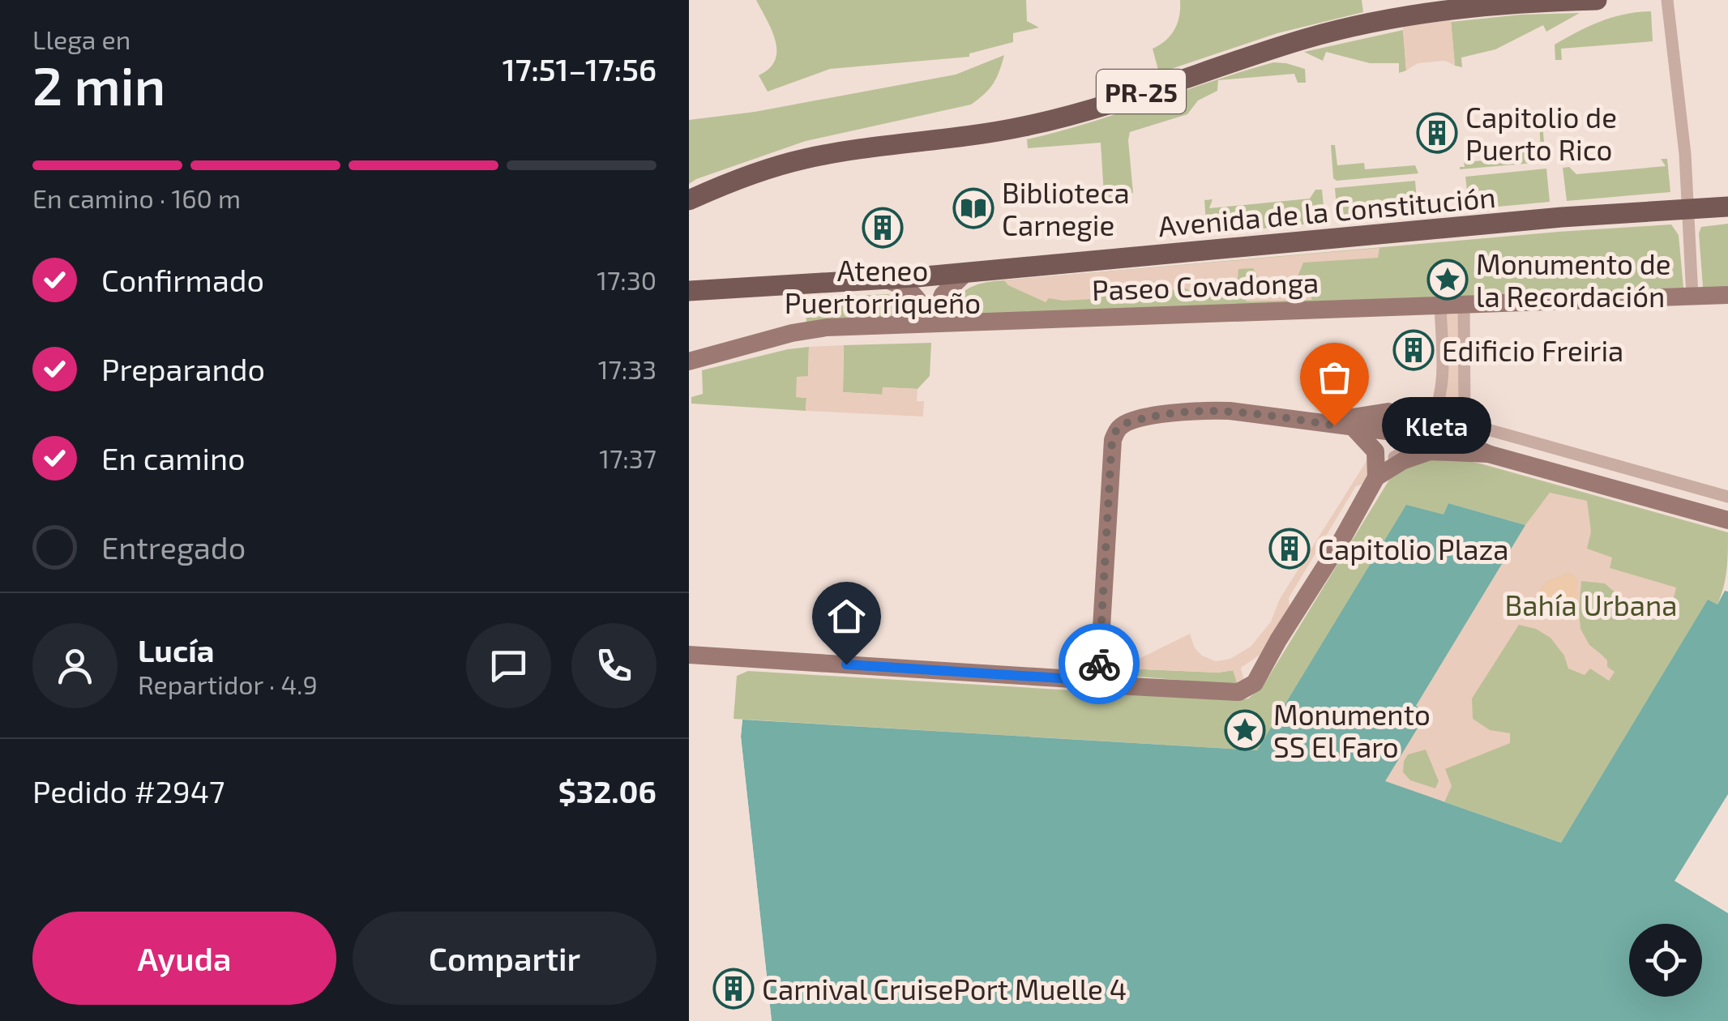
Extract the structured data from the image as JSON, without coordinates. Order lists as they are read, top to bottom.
{
  "streets": {
    "main road": ["PR-25", "Avenida de la Constitución", "Paseo Covadonga"]
  },
  "parks": ["Bahía Urbana"],
  "places": {
    "building": [
      "Capitolio de Puerto Rico",
      "Ateneo Puertorriqueño",
      "Edificio Freiria",
      "Capitolio Plaza",
      "Carnival CruisePort Muelle 4"
    ],
    "library": ["Biblioteca Carnegie"],
    "place": ["Monumento de la Recordación", "Monumento SS El Faro"],
    "other": ["Kleta"]
  },
  "page": {
    "heading": ["2 min", "Llega en", "17:51–17:56"],
    "panel": [
      "Lucía",
      "Repartidor · 4.9",
      "Pedido #2947",
      "$32.06"
    ],
    "bar": "En camino · 160 m",
    "list": [
      ["Confirmado", "17:30"],
      ["Preparando", "17:33"],
      ["En camino", "17:37"],
      "Entregado"
    ],
    "bubble": "Kleta",
    "buttons": ["Ayuda", "Compartir"]
  }
}
